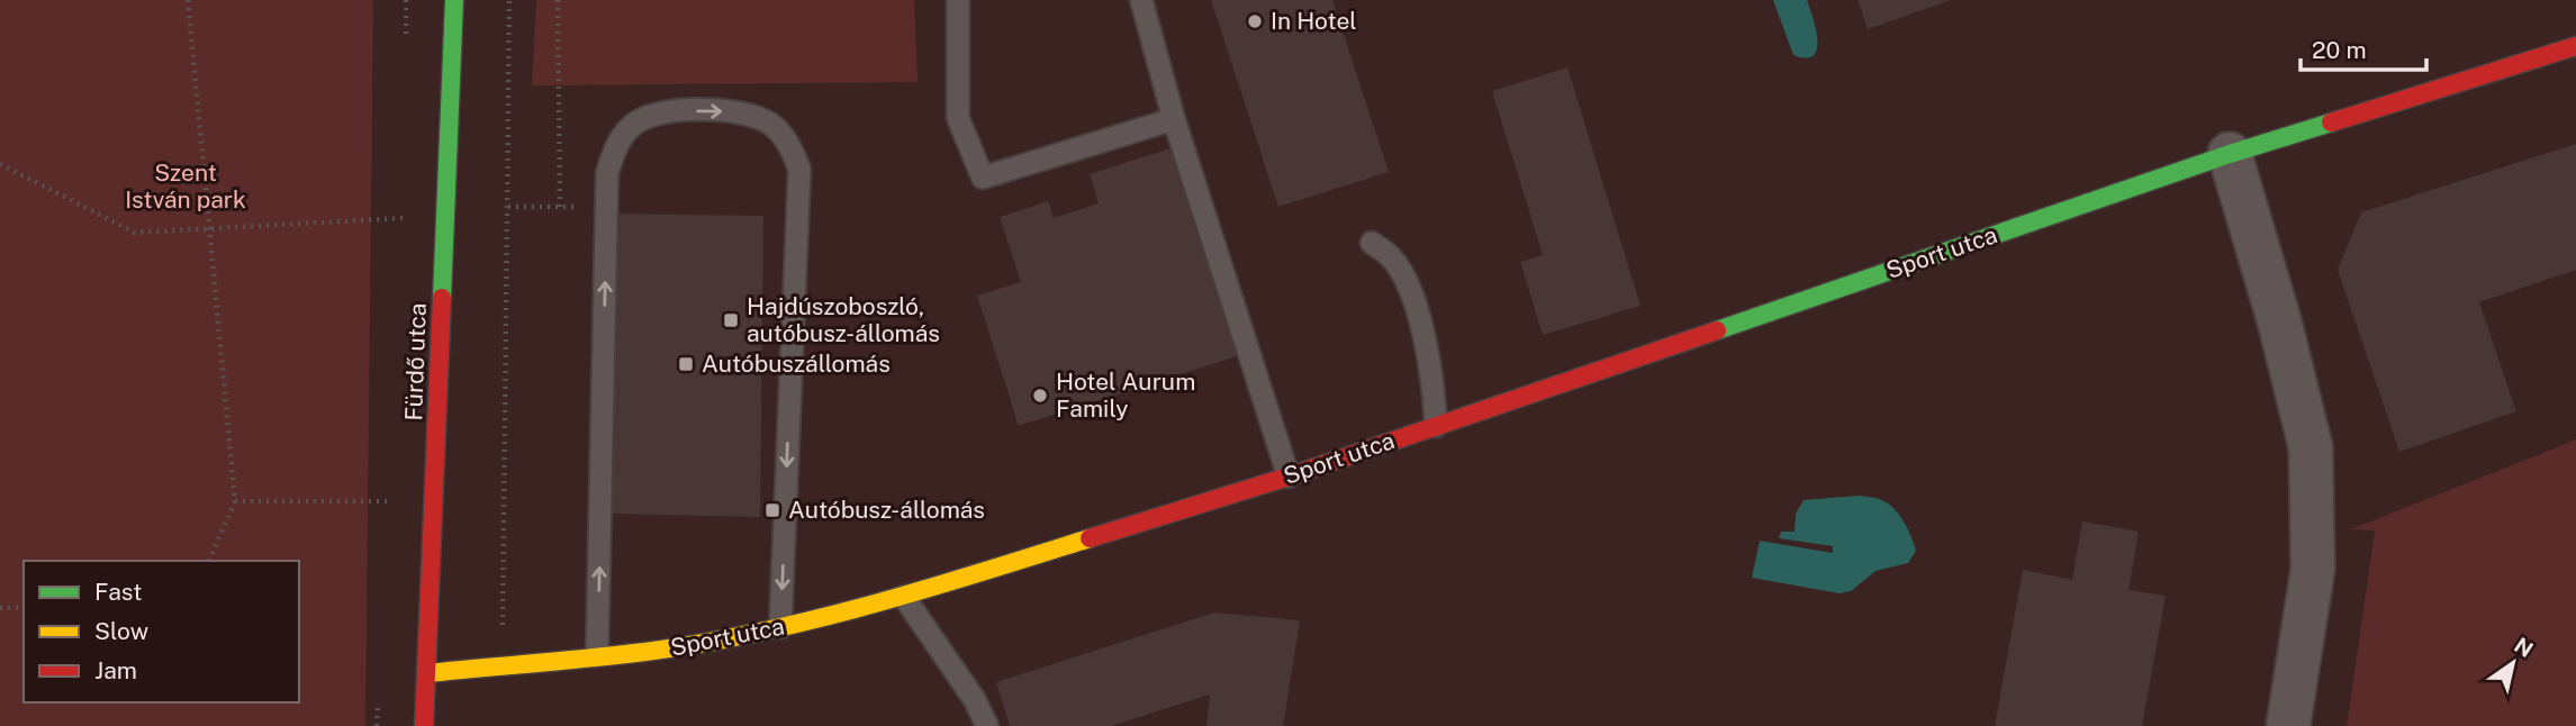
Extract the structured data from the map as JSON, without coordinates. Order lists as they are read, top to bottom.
{
  "streets": {
    "street": ["Sport utca", "Fürdő utca"]
  },
  "crossings": [
    ["Sport utca", "Fürdő utca"]
  ],
  "parks": ["Szent István park"],
  "places": {
    "other": ["In Hotel", "Hotel Aurum Family"],
    "transit": ["Hajdúszoboszló, autóbusz-állomás", "Autóbuszállomás", "Autóbusz-állomás"]
  },
  "legend": ["Fast", "Slow", "Jam"],
  "scale_bar": "20 m",
  "north": "top right"
}
